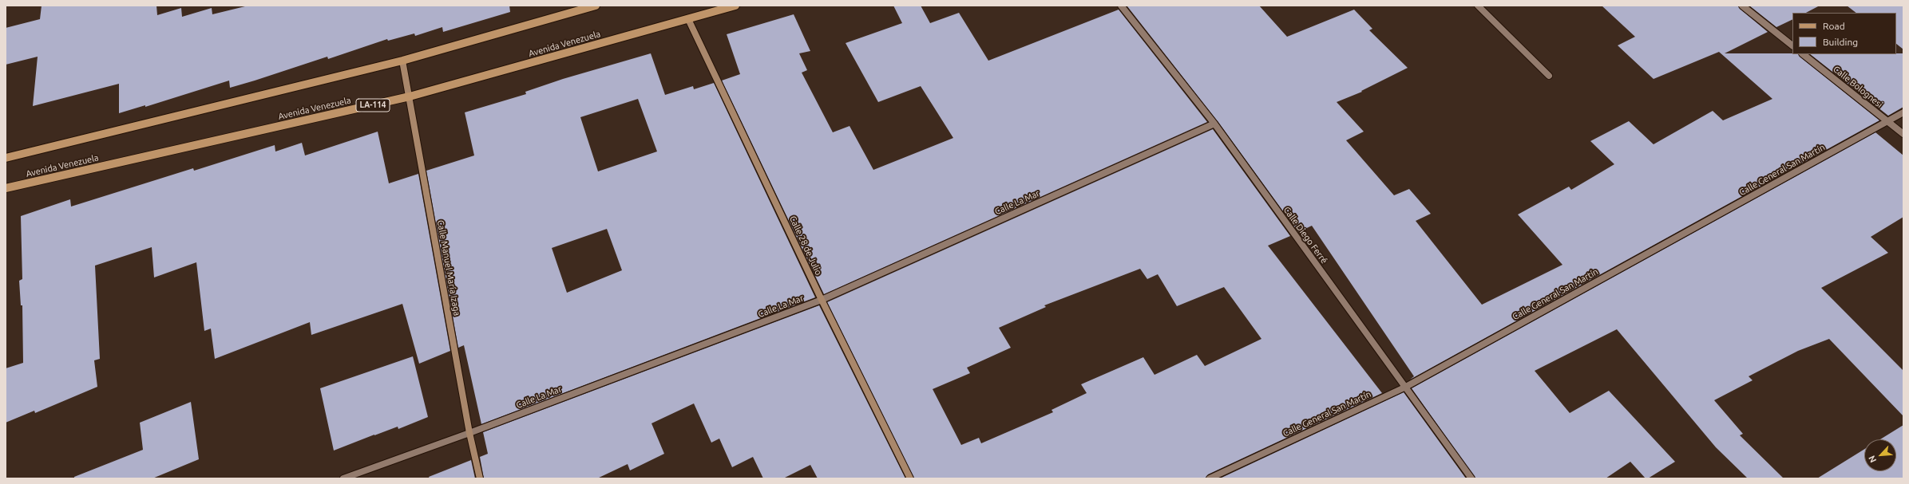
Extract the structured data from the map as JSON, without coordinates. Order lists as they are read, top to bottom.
{
  "streets": {
    "main road": ["Avenida Venezuela", "LA-114"],
    "street": [
      "Calle Bolognesi",
      "Calle General San Martín",
      "Calle La Mar",
      "Calle Diego Ferré",
      "Calle 28 de Julio",
      "Calle Manuel María Izaga"
    ]
  },
  "crossings": [
    ["Avenida Venezuela", "Calle 28 de Julio"],
    ["Avenida Venezuela", "Calle Manuel María Izaga"],
    ["Calle Bolognesi", "Calle General San Martín"],
    ["Calle General San Martín", "Calle Diego Ferré"],
    ["Calle La Mar", "Calle Diego Ferré"],
    ["Calle La Mar", "Calle 28 de Julio"],
    ["Calle La Mar", "Calle Manuel María Izaga"]
  ],
  "legend": ["Road", "Building"],
  "north": "bottom left"
}
